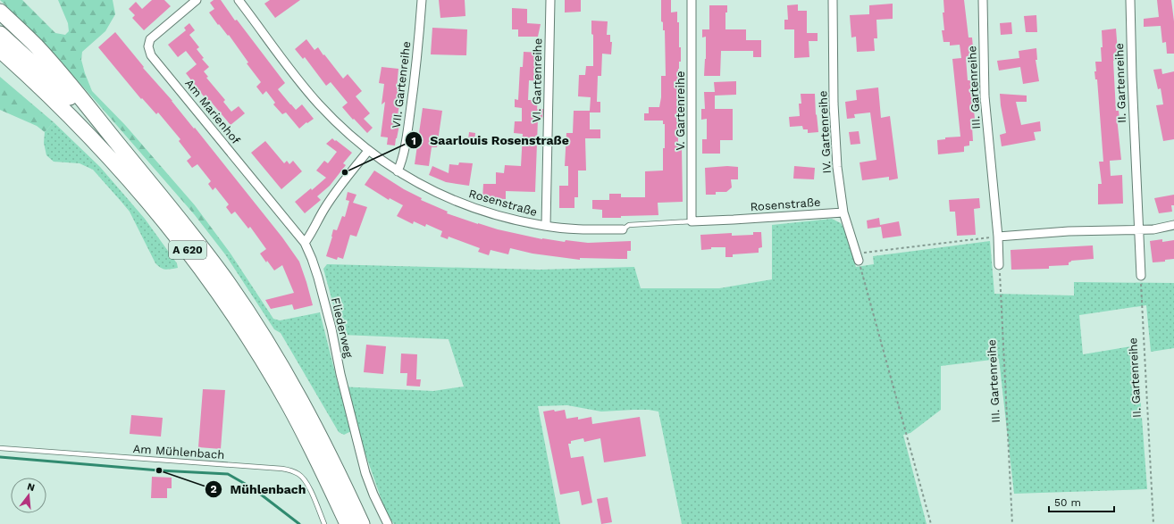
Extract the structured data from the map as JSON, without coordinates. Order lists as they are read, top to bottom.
{
  "streets": {
    "highway": ["A 620"],
    "street": [
      "VI. Gartenreihe",
      "II. Gartenreihe",
      "VII. Gartenreihe",
      "III. Gartenreihe",
      "V. Gartenreihe",
      "Am Marienhof",
      "IV. Gartenreihe",
      "Rosenstraße",
      "Fliederweg"
    ],
    "lane": ["Am Mühlenbach"]
  },
  "crossings": [
    ["VI. Gartenreihe", "Rosenstraße"],
    ["VII. Gartenreihe", "Rosenstraße"],
    ["V. Gartenreihe", "Rosenstraße"],
    ["Am Marienhof", "Fliederweg"],
    ["IV. Gartenreihe", "Rosenstraße"]
  ],
  "places": ["Saarlouis Rosenstraße", "Mühlenbach"],
  "scale_bar": "50 m",
  "north": "top"
}
